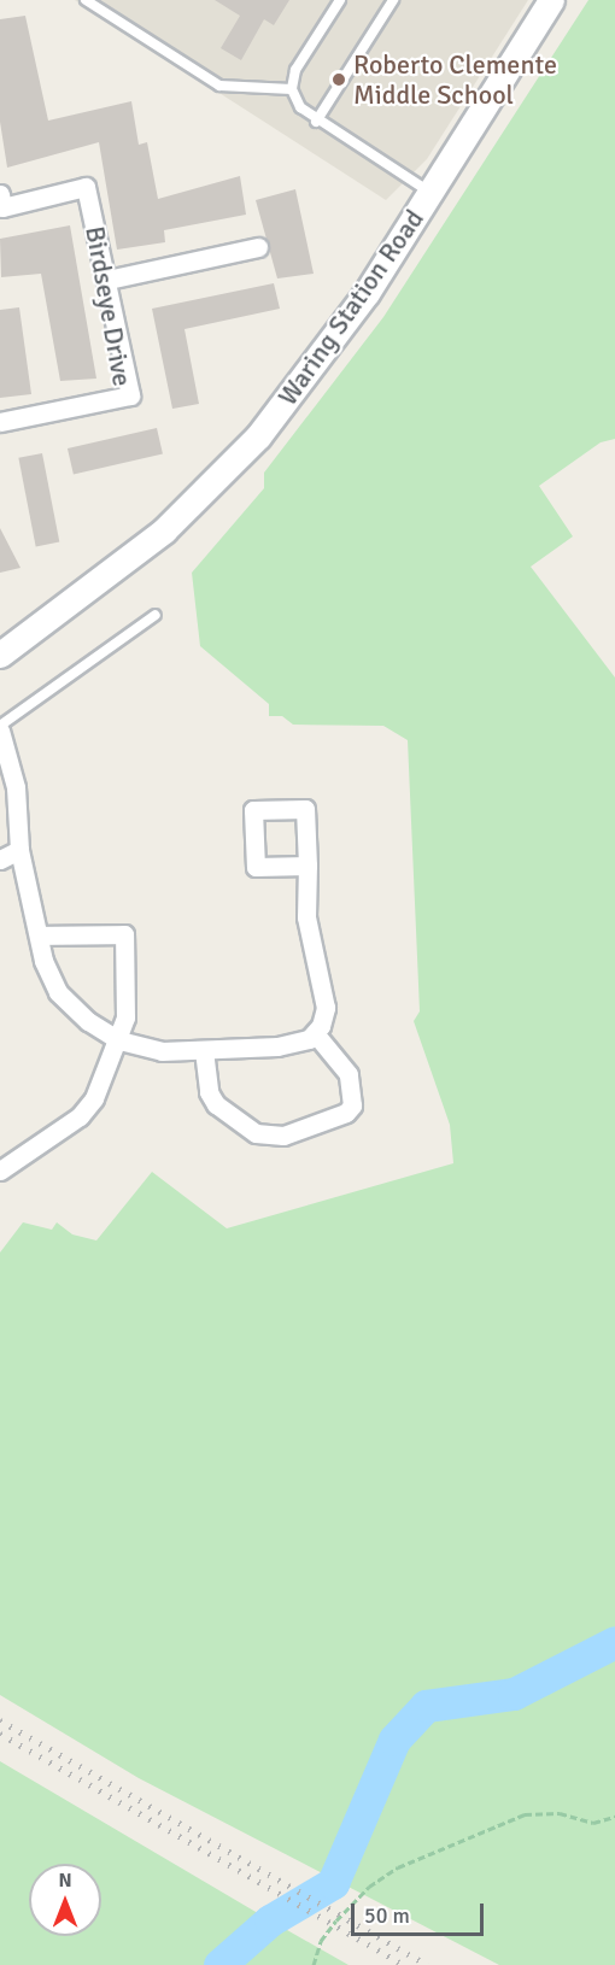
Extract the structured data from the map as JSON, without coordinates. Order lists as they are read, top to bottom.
{
  "streets": {
    "street": ["Birdseye Drive", "Waring Station Road"]
  },
  "places": ["Roberto Clemente Middle School"],
  "scale_bar": "50 m",
  "north": "top"
}
